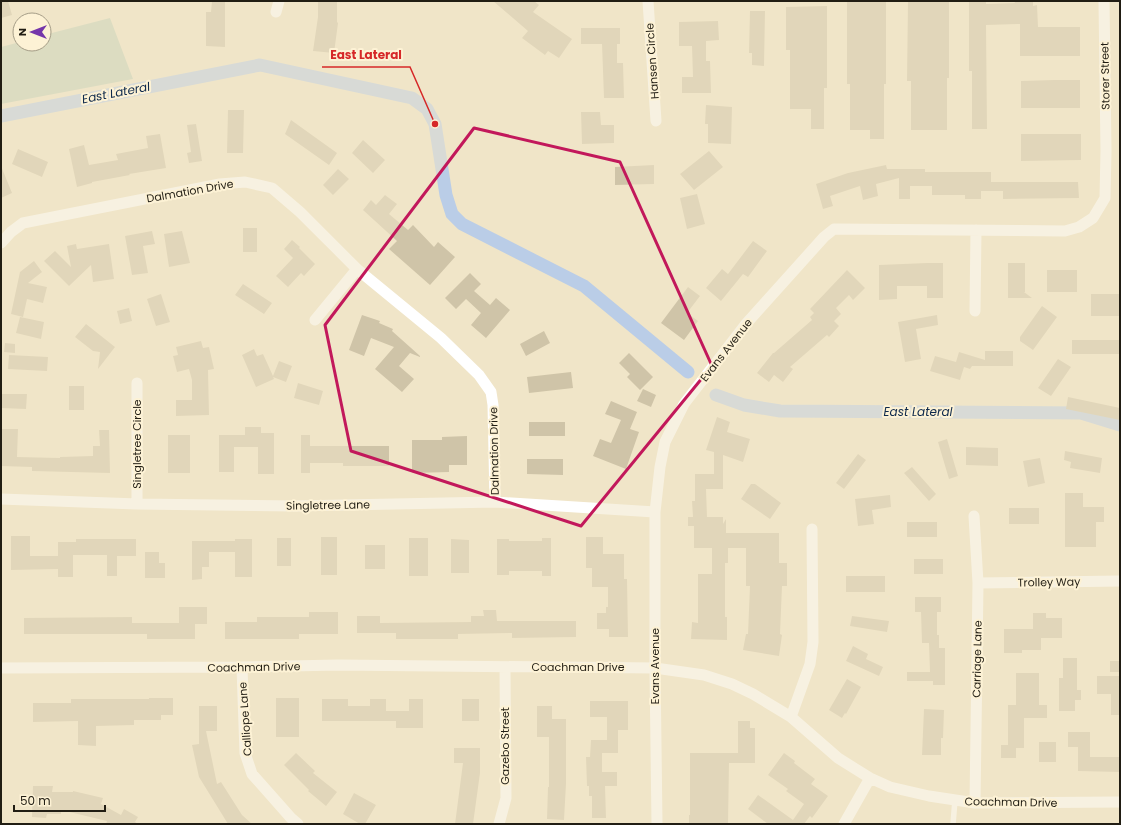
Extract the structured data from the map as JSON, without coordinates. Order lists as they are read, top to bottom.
{
  "streets": {
    "street": [
      "Hansen Circle",
      "Storer Street",
      "Dalmation Drive",
      "Evans Avenue",
      "Singletree Circle",
      "Singletree Lane",
      "Trolley Way",
      "Carriage Lane",
      "Coachman Drive",
      "Calliope Lane",
      "Gazebo Street"
    ]
  },
  "crossings": [
    ["Storer Street", "Evans Avenue"],
    ["Dalmation Drive", "Singletree Lane"],
    ["Evans Avenue", "Singletree Lane"],
    ["Evans Avenue", "Coachman Drive"],
    ["Singletree Circle", "Singletree Lane"],
    ["Trolley Way", "Carriage Lane"],
    ["Carriage Lane", "Coachman Drive"],
    ["Coachman Drive", "Calliope Lane"],
    ["Coachman Drive", "Gazebo Street"]
  ],
  "water": ["East Lateral"],
  "places": ["East Lateral"],
  "scale_bar": "50 m",
  "north": "left"
}
